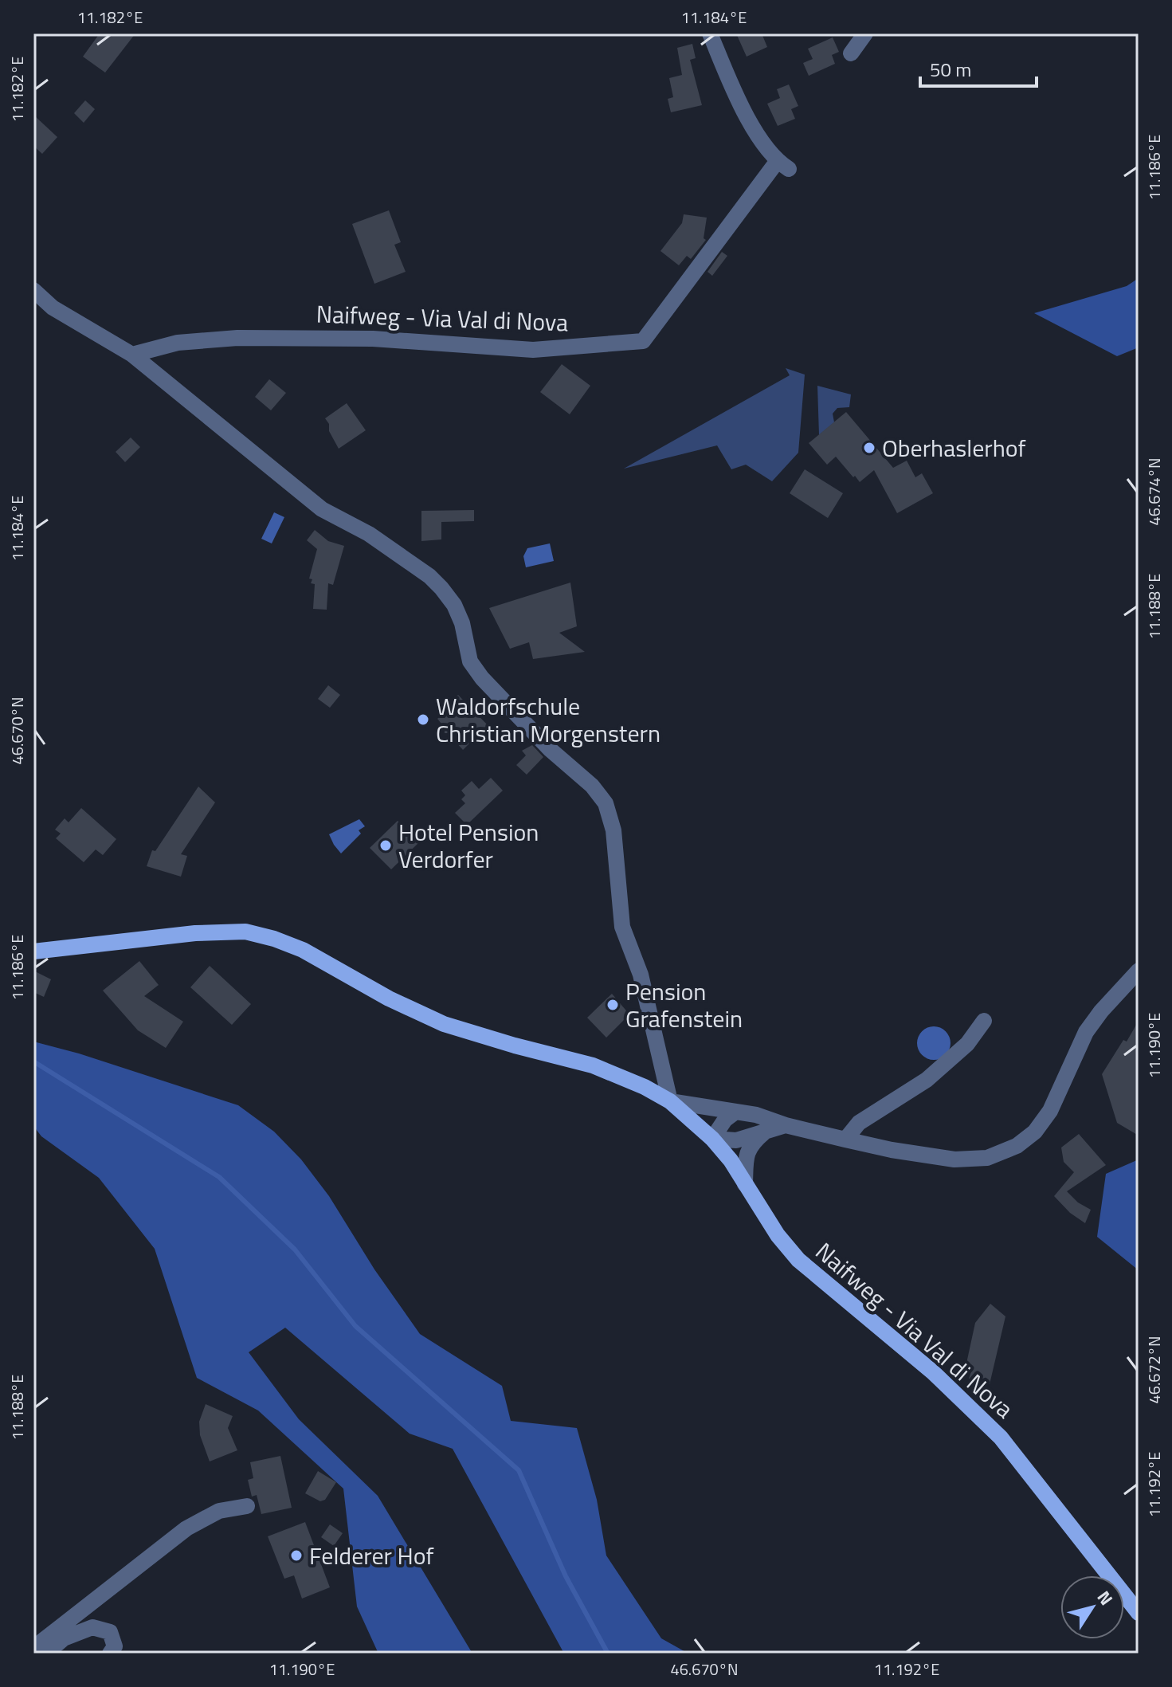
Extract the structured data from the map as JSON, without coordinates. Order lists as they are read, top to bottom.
{
  "streets": {
    "main road": ["Naifweg - Via Val di Nova"]
  },
  "places": [
    "Oberhaslerhof",
    "Waldorfschule Christian Morgenstern",
    "Hotel Pension Verdorfer",
    "Pension Grafenstein",
    "Felderer Hof"
  ],
  "scale_bar": "50 m",
  "north": "top right",
  "coordinates": [
    "11.182°E",
    "11.184°E",
    "11.186°E",
    "46.674°N",
    "11.188°E",
    "46.670°N",
    "11.190°E",
    "46.672°N",
    "11.192°E"
  ]
}
